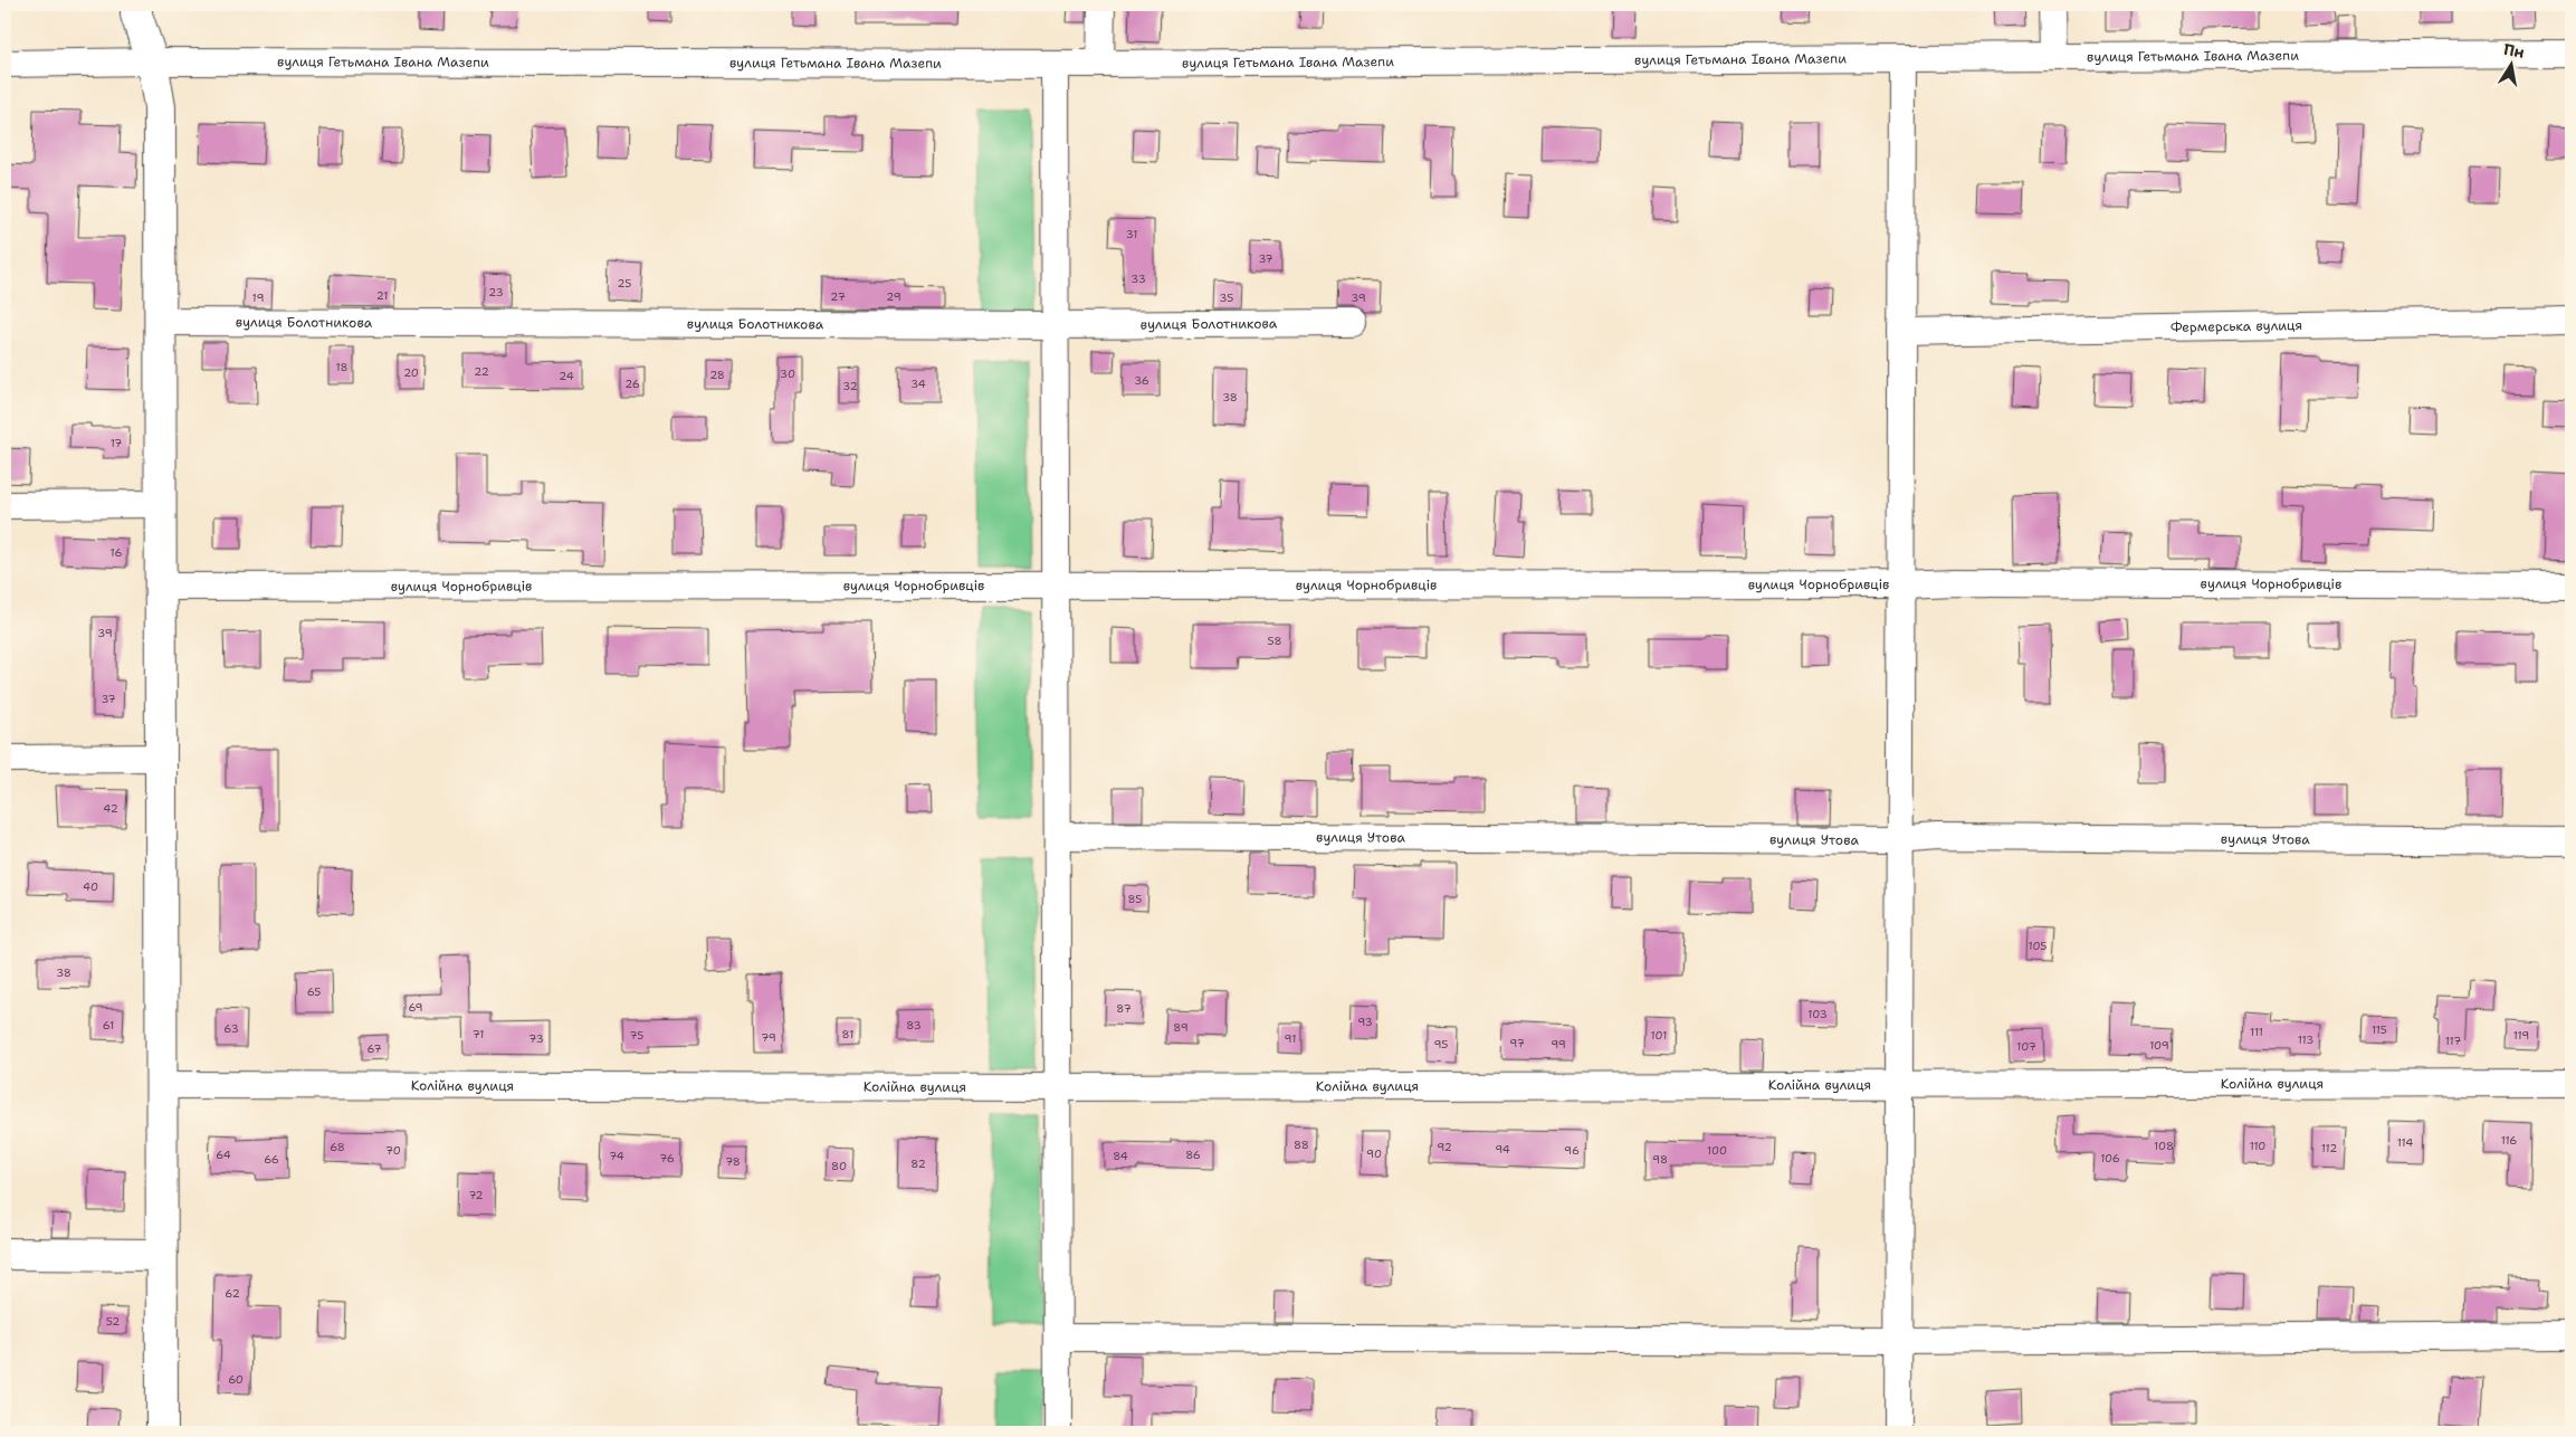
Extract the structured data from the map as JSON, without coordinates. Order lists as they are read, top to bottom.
{
  "streets": {
    "street": [
      "вулиця Гетьмана Івана Мазепи",
      "вулиця Болотникова",
      "Фермерська вулиця",
      "вулиця Чорнобривців",
      "вулиця Утова",
      "Колійна вулиця"
    ]
  },
  "house_numbers": [
    "31",
    "37",
    "33",
    "25",
    "23",
    "21",
    "27",
    "29",
    "19",
    "35",
    "39",
    "18",
    "22",
    "20",
    "30",
    "28",
    "24",
    "36",
    "26",
    "34",
    "32",
    "38",
    "17",
    "16",
    "39",
    "58",
    "37",
    "42",
    "40",
    "85",
    "105",
    "38",
    "65",
    "69",
    "87",
    "103",
    "93",
    "61",
    "83",
    "89",
    "63",
    "115",
    "111",
    "71",
    "81",
    "75",
    "101",
    "119",
    "79",
    "73",
    "91",
    "113",
    "117",
    "97",
    "95",
    "99",
    "109",
    "107",
    "67",
    "116",
    "114",
    "88",
    "108",
    "110",
    "68",
    "92",
    "112",
    "94",
    "70",
    "96",
    "100",
    "90",
    "64",
    "86",
    "74",
    "84",
    "76",
    "106",
    "66",
    "98",
    "78",
    "82",
    "80",
    "72",
    "62",
    "52",
    "60"
  ],
  "north": "top"
}
